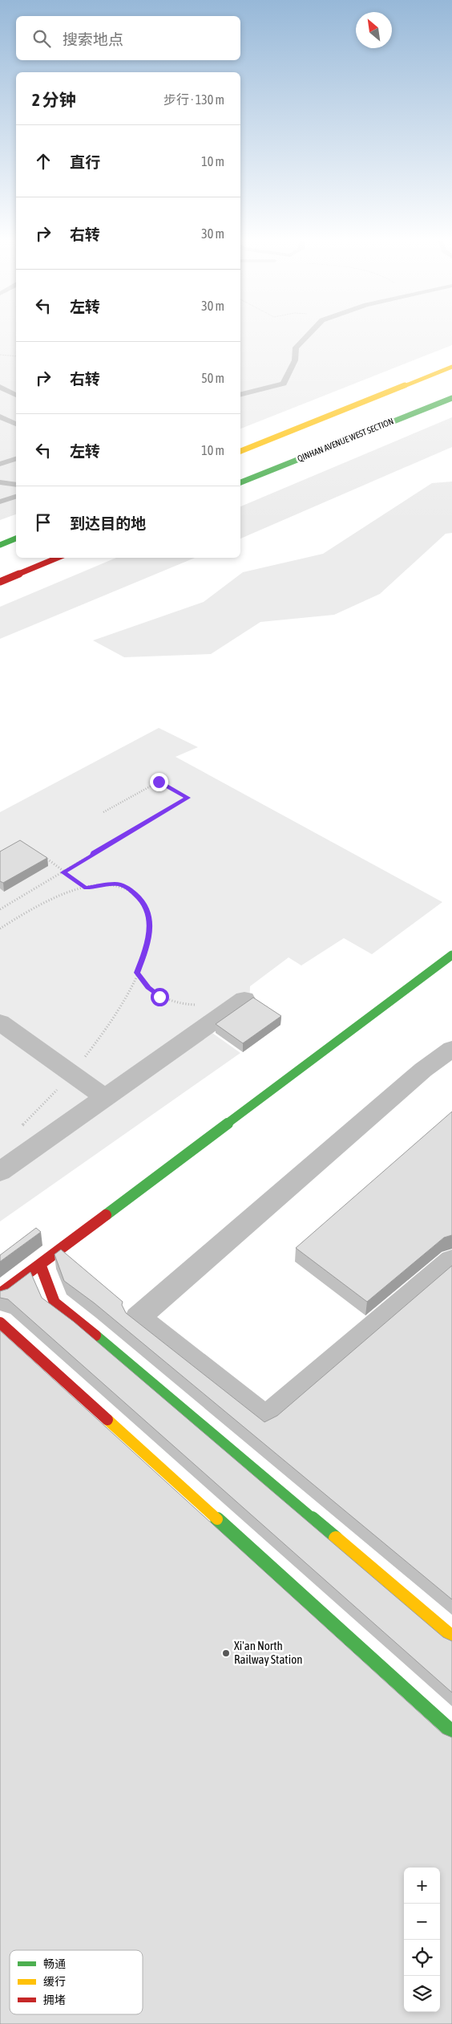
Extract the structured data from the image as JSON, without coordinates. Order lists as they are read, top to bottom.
{
  "streets": {
    "main road": ["QINHAN AVENUE WEST SECTION"]
  },
  "places": ["Xi'an North Railway Station"],
  "legend": ["畅通", "缓行", "拥堵"],
  "north": "top left",
  "page": {
    "search": "搜索地点",
    "heading": ["2 分钟", "步行 · 130 m"],
    "list": [
      ["直行", "10 m"],
      ["右转", "30 m"],
      ["左转", "30 m"],
      ["右转", "50 m"],
      ["左转", "10 m"],
      "到达目的地"
    ],
    "map_buttons": ["+", "−"]
  }
}
